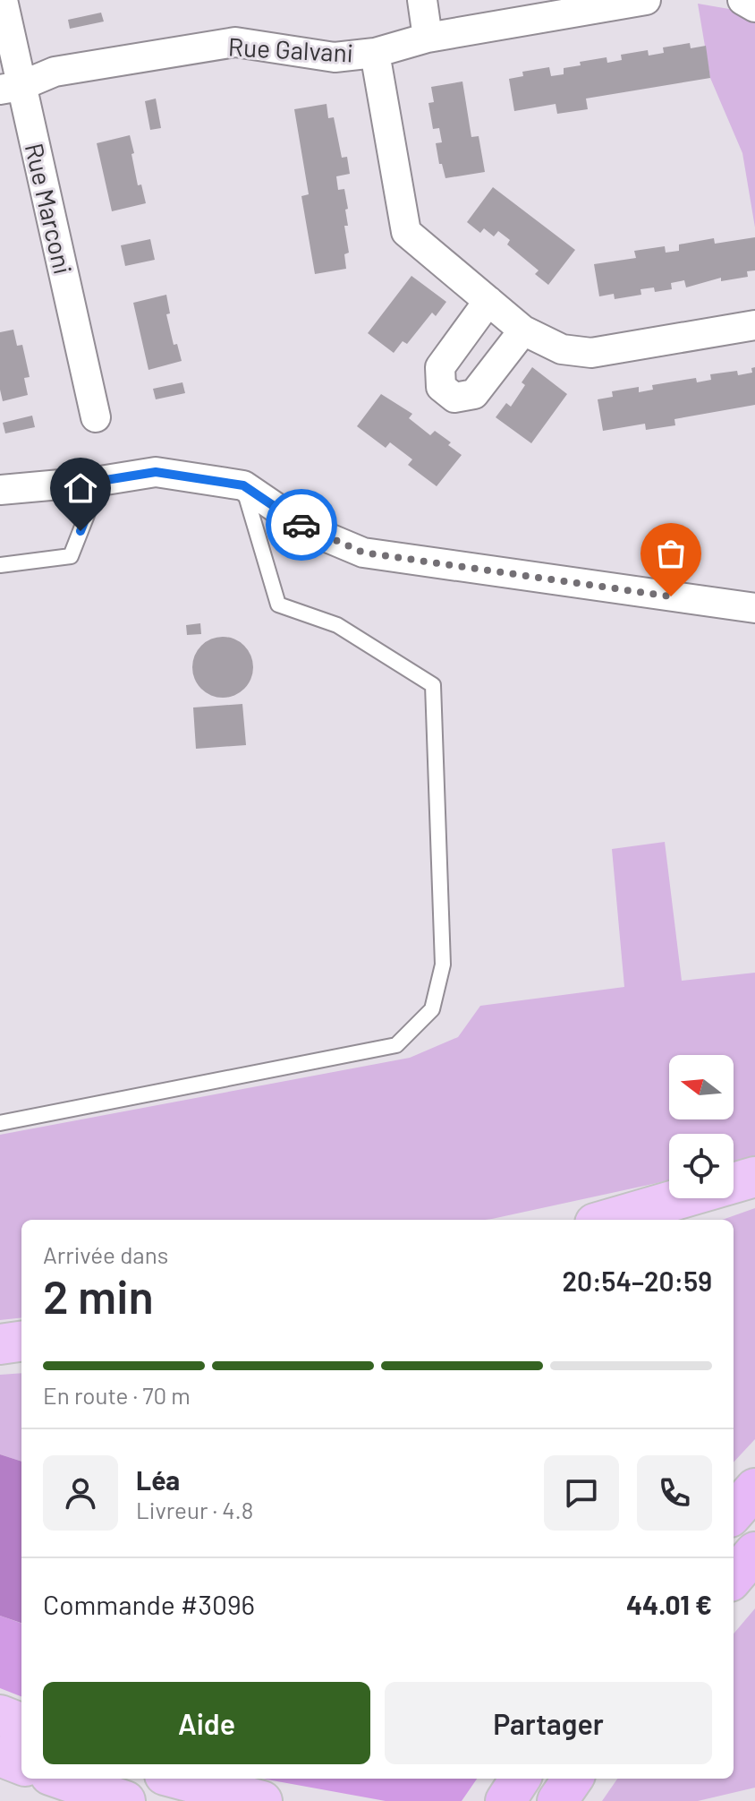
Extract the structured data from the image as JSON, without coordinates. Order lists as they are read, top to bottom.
{
  "streets": {
    "street": ["Rue Galvani", "Rue Marconi"]
  },
  "crossings": [
    ["Rue Galvani", "Rue Marconi"]
  ],
  "north": "left",
  "page": {
    "heading": ["2 min", "Arrivée dans", "20:54–20:59"],
    "panel": [
      "Léa",
      "Livreur · 4.8",
      "Commande #3096",
      "44.01 €"
    ],
    "bar": "En route · 70 m",
    "buttons": ["Aide", "Partager"]
  }
}
